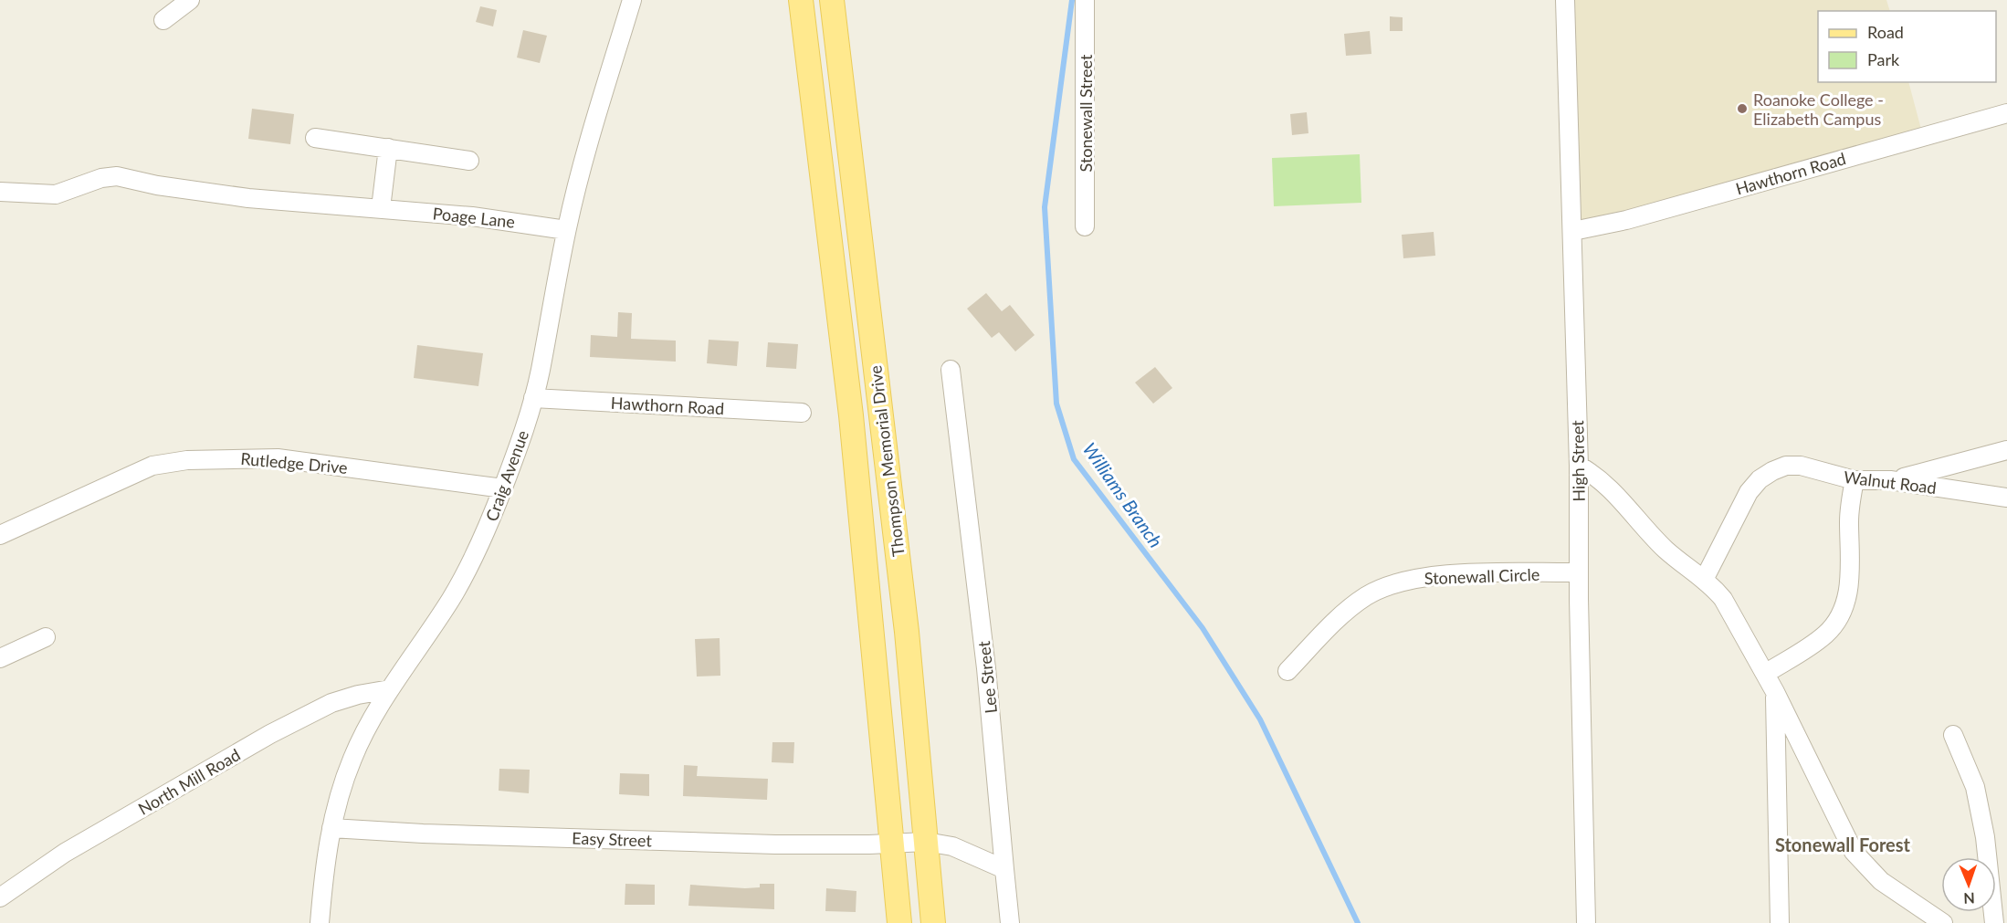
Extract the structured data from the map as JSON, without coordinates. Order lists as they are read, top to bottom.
{
  "streets": {
    "main road": ["Thompson Memorial Drive"],
    "street": [
      "Stonewall Street",
      "Hawthorn Road",
      "Poage Lane",
      "High Street",
      "Rutledge Drive",
      "Craig Avenue",
      "Walnut Road",
      "Stonewall Circle",
      "Lee Street",
      "North Mill Road",
      "Easy Street"
    ]
  },
  "crossings": [
    ["Hawthorn Road", "High Street"],
    ["Hawthorn Road", "Craig Avenue"],
    ["Poage Lane", "Craig Avenue"],
    ["Thompson Memorial Drive", "Easy Street"],
    ["High Street", "Stonewall Circle"],
    ["Rutledge Drive", "Craig Avenue"],
    ["Craig Avenue", "North Mill Road"],
    ["Craig Avenue", "Easy Street"]
  ],
  "districts": ["Stonewall Forest"],
  "water": ["Williams Branch"],
  "places": ["Roanoke College - Elizabeth Campus"],
  "legend": ["Road", "Park"],
  "north": "bottom"
}
